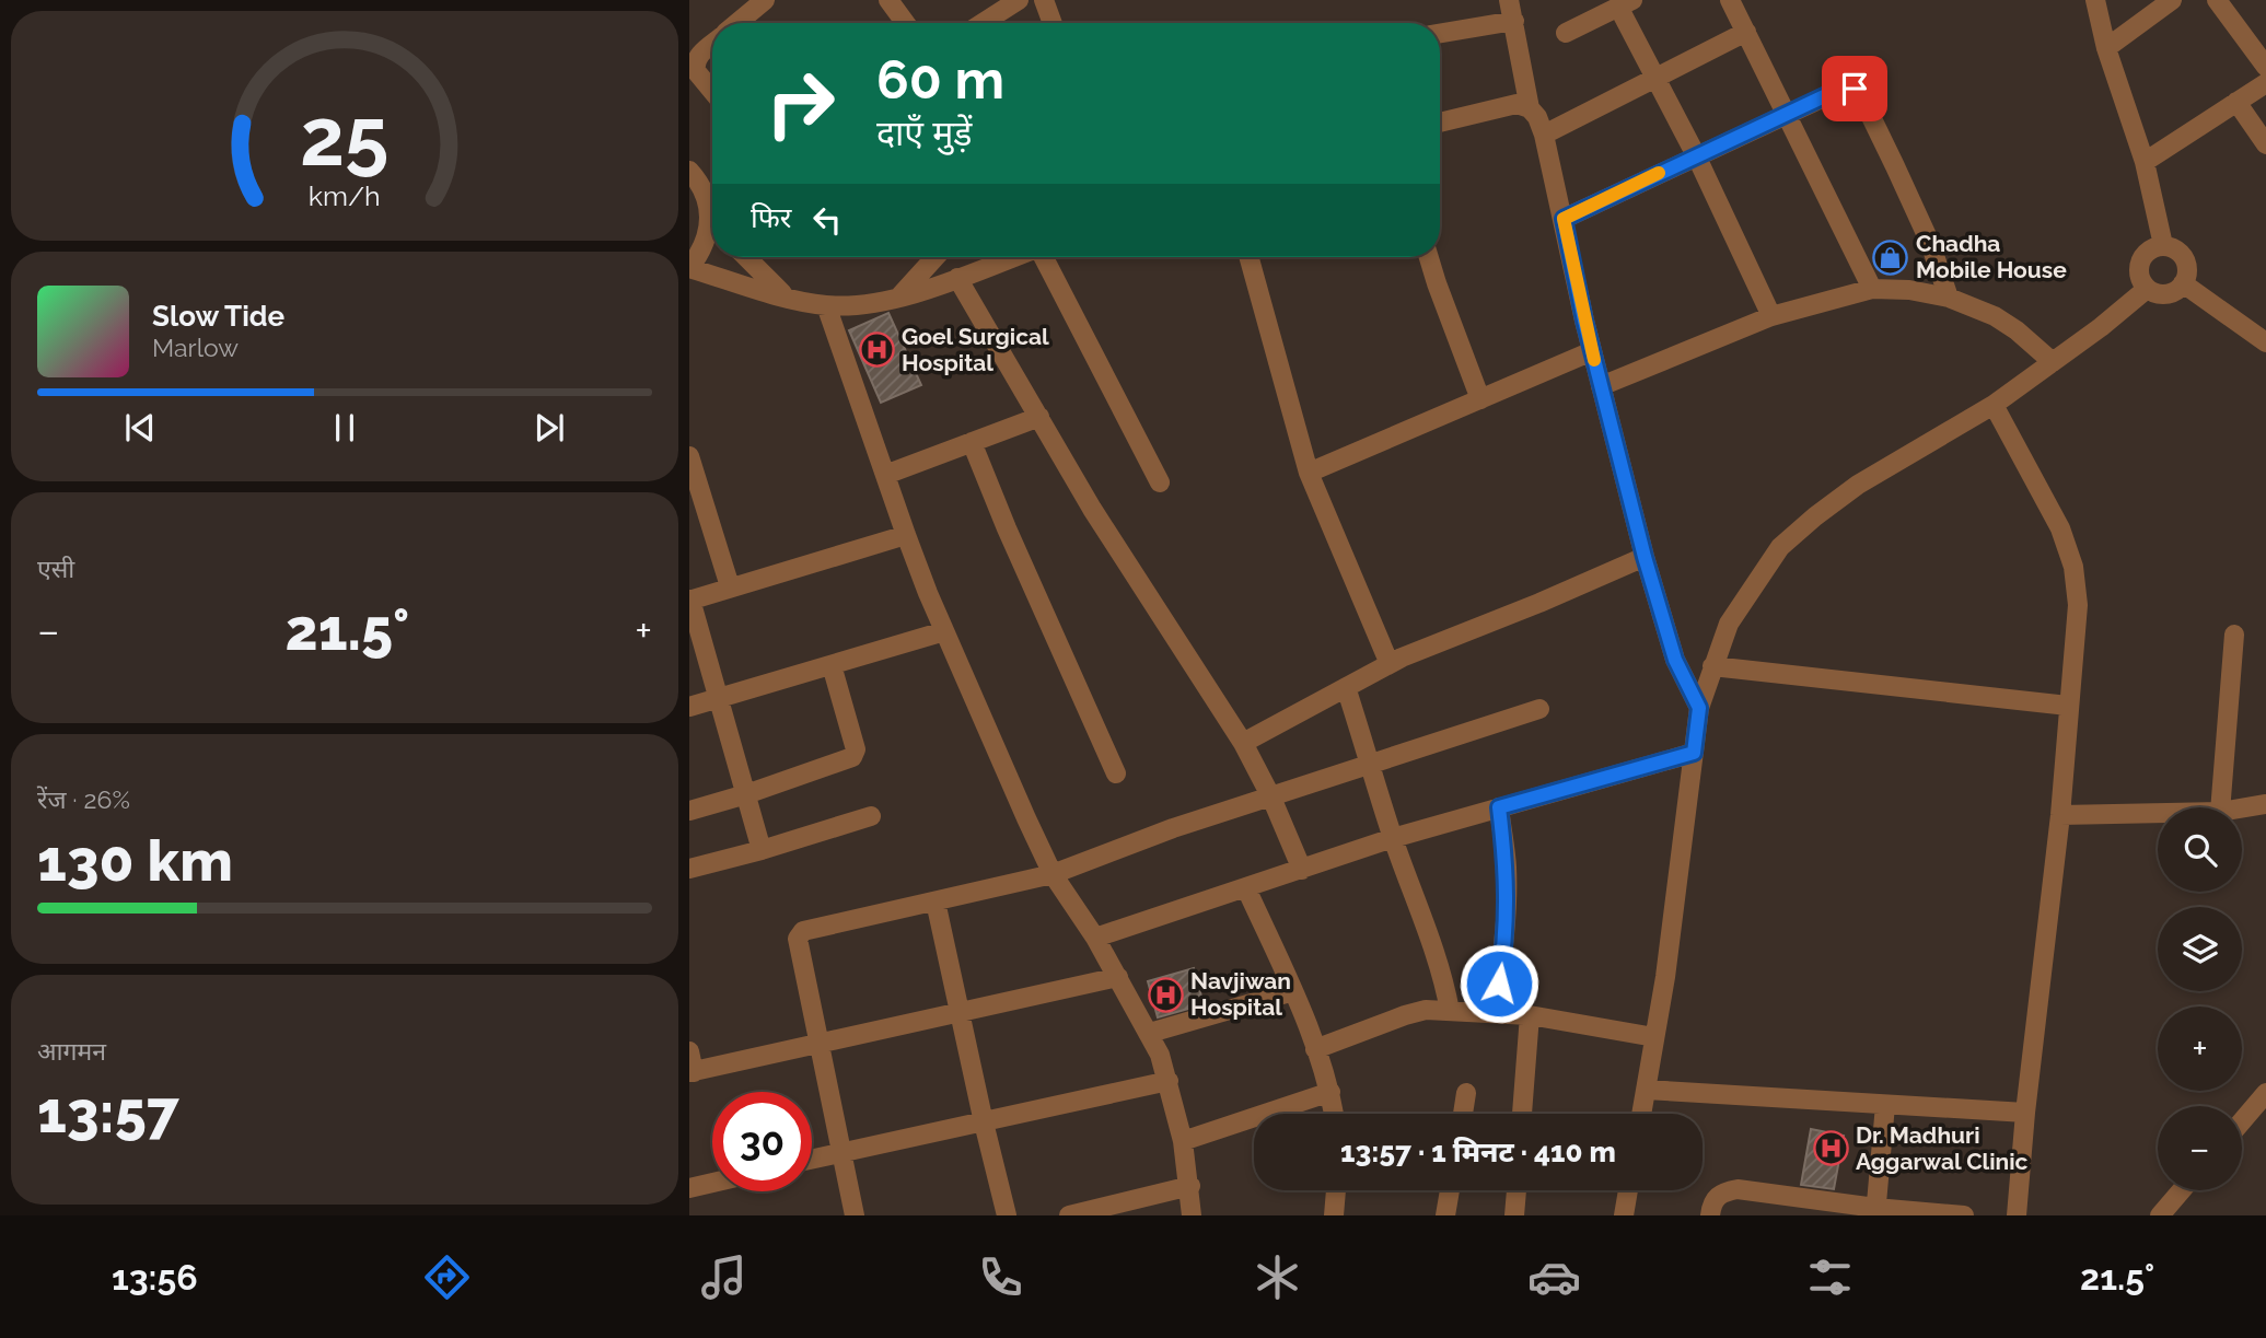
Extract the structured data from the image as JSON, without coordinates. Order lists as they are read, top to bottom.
{
  "places": {
    "shop": ["Chadha Mobile House"],
    "hospital": ["Goel Surgical Hospital", "Navjiwan Hospital", "Dr. Madhuri Aggarwal Clinic"]
  },
  "page": {
    "turn": ["60 m", "दाएँ मुड़ें"],
    "then": "फिर",
    "song": ["Slow Tide", "Marlow"],
    "tile": [
      "एसी",
      ["रेंज · 26%", "130 km"],
      ["आगमन", "13:57"]
    ],
    "heat": ["−", "21.5°", "+"],
    "map_buttons": ["+", "−"],
    "limit": "30",
    "trip": "13:57 · 1 मिनट · 410 m",
    "tabs": ["13:56", "21.5°"],
    "gauge": ["25", "km/h"]
  }
}
